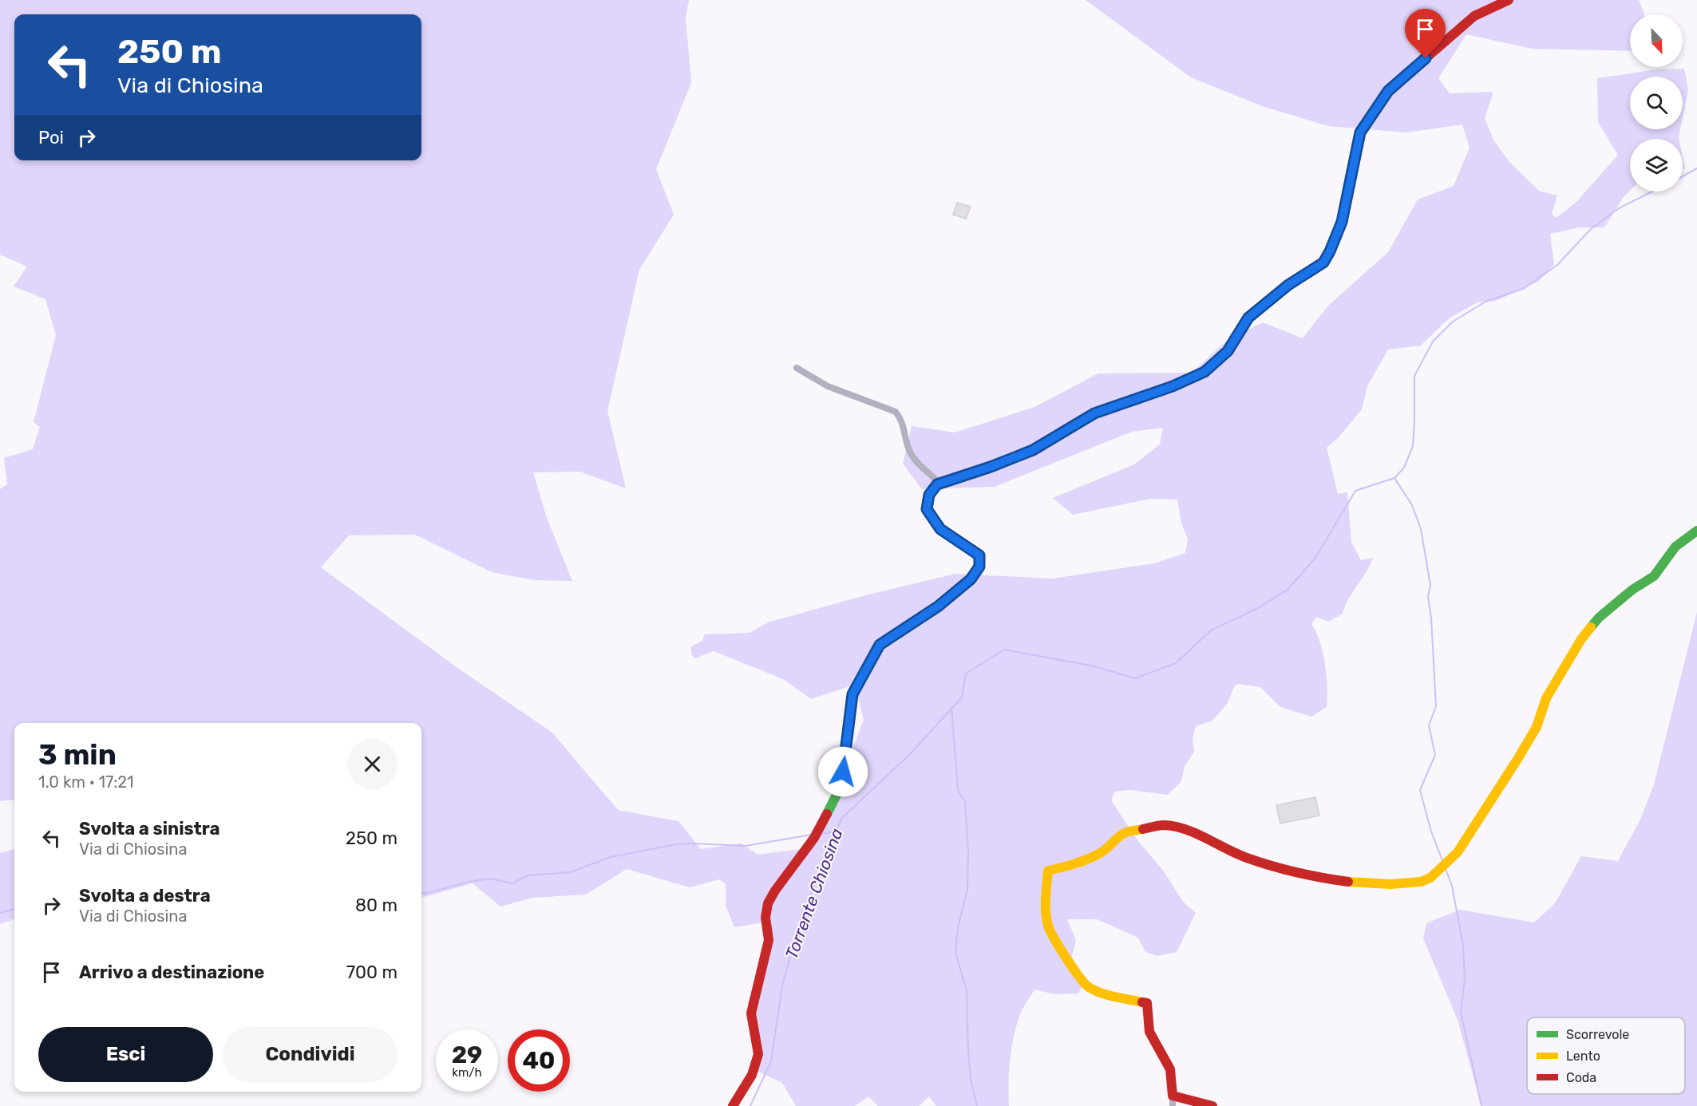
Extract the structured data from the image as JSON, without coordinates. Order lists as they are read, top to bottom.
{
  "water": ["Torrente Chiosina"],
  "legend": ["Scorrevole", "Lento", "Coda"],
  "north": "bottom right",
  "page": {
    "turn": ["250 m", "Via di Chiosina"],
    "then": "Poi",
    "heading": ["3 min", "1.0 km · 17:21"],
    "list": [
      {
        "name": "Svolta a sinistra",
        "note": "Via di Chiosina",
        "value": "250 m"
      },
      {
        "name": "Svolta a destra",
        "note": "Via di Chiosina",
        "value": "80 m"
      },
      {
        "name": "Arrivo a destinazione",
        "value": "700 m"
      }
    ],
    "buttons": ["Esci", "Condividi"],
    "speed": "29 km/h",
    "limit": "40"
  }
}
